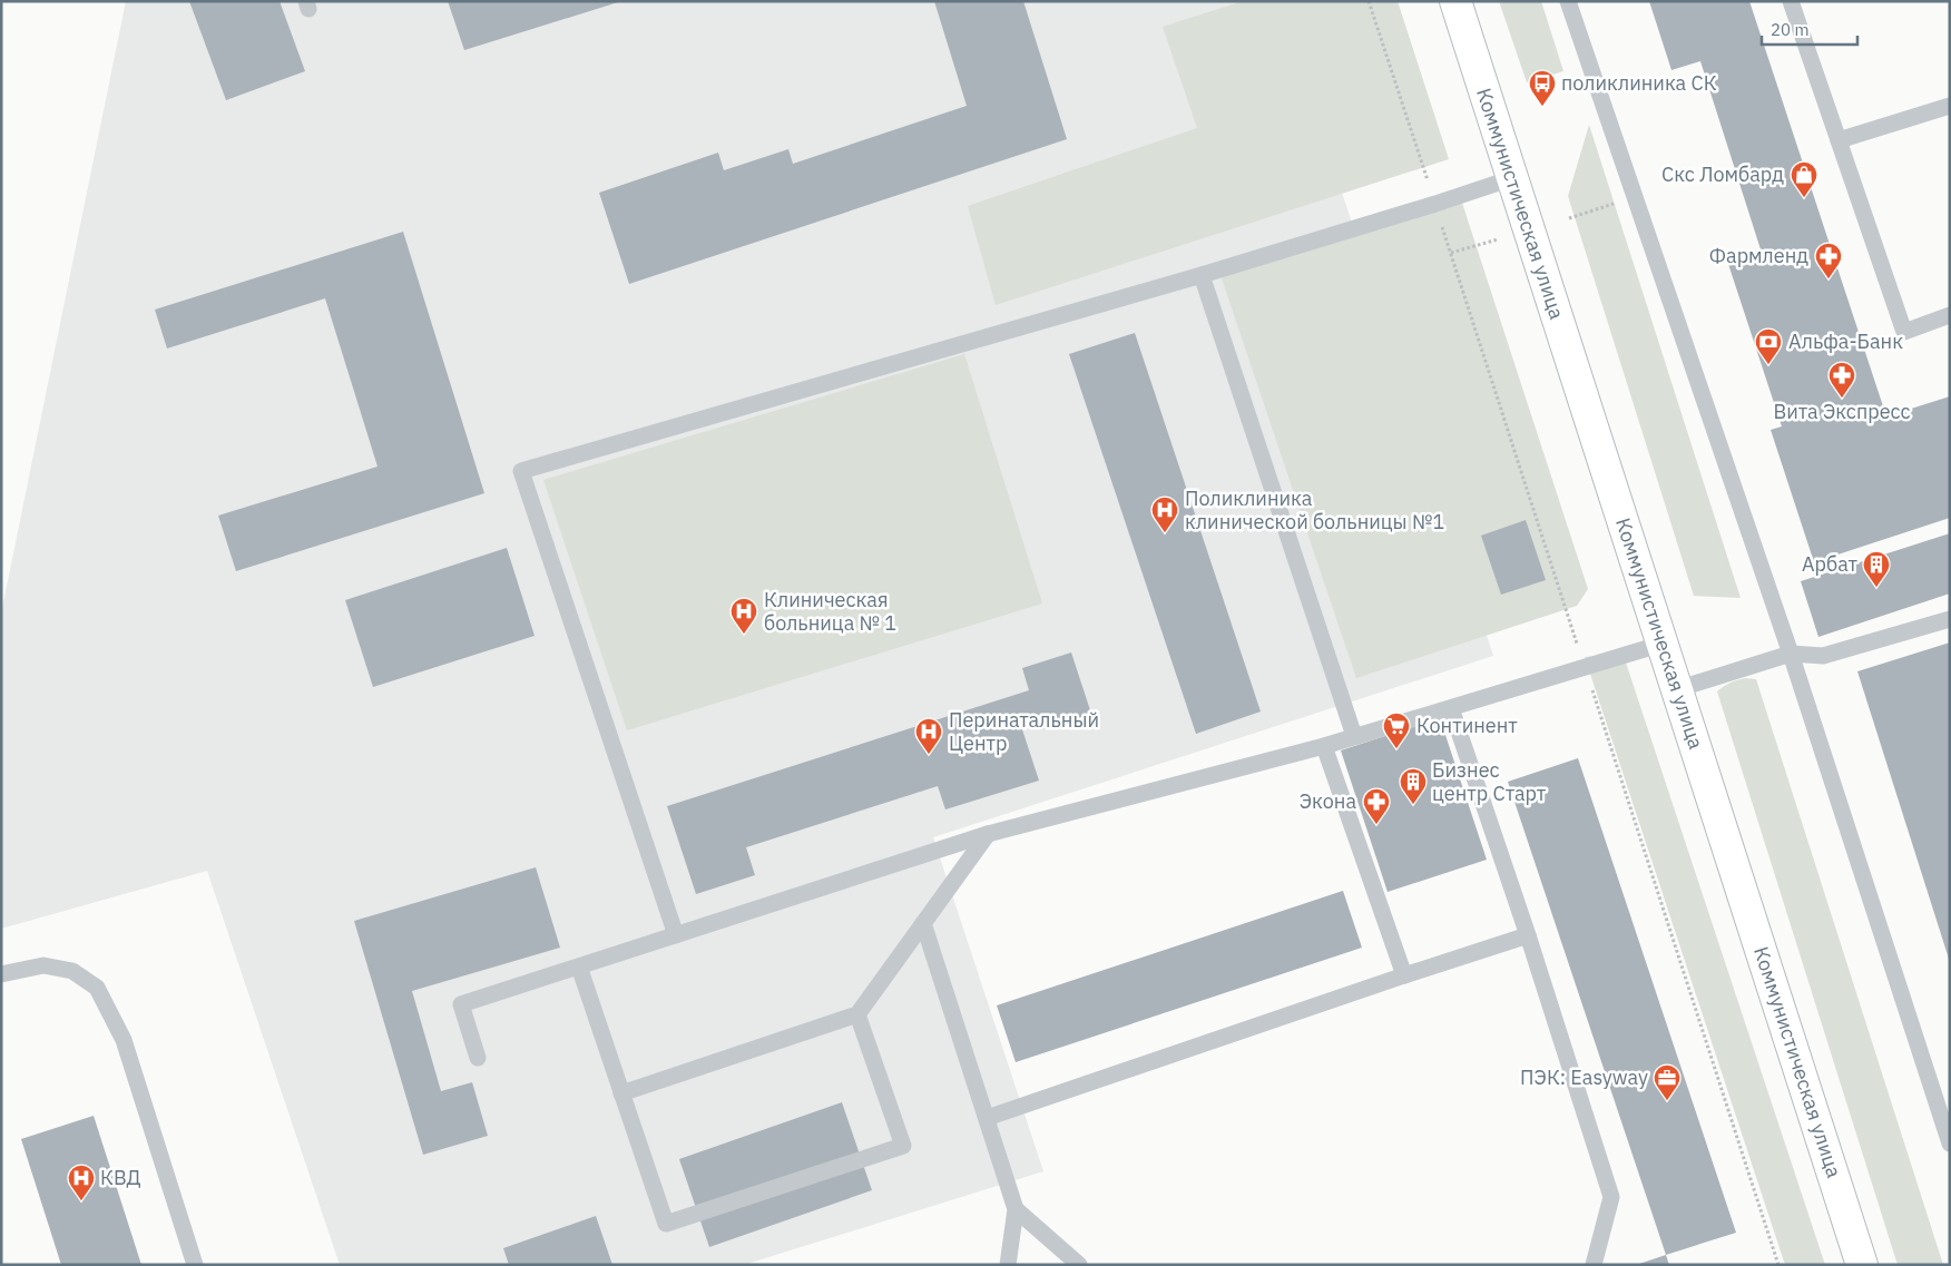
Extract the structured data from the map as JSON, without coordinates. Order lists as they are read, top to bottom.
{
  "streets": {
    "main road": ["Коммунистическая улица"]
  },
  "places": {
    "bus stop": ["поликлиника СК"],
    "shop": ["Скс Ломбард"],
    "pharmacy": ["Фармленд", "Вита Экспресс", "Экона"],
    "bank": ["Альфа-Банк"],
    "hospital": [
      "Поликлиника клинической больницы №1",
      "Клиническая больница № 1",
      "Перинатальный Центр",
      "КВД"
    ],
    "building": ["Арбат", "Бизнес центр Старт"],
    "supermarket": ["Континент"],
    "office": ["ПЭК: Easyway"]
  },
  "scale_bar": "20 m"
}
